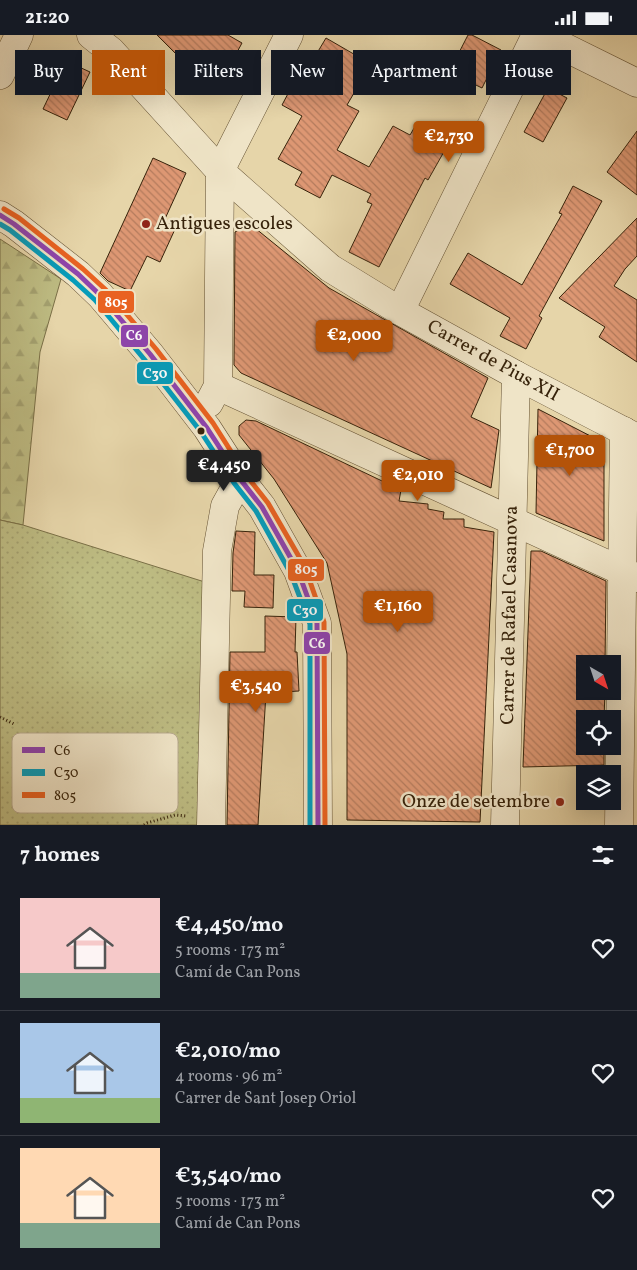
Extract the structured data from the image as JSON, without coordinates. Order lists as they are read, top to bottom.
{
  "streets": {
    "street": ["Carrer de Pius XII", "Carrer de Rafael Casanova"]
  },
  "crossings": [
    ["Carrer de Pius XII", "Carrer de Rafael Casanova"]
  ],
  "places": ["Antigues escoles", "Onze de setembre"],
  "lines": ["transit line 805", "transit line C6", "transit line C30"],
  "legend": ["C6", "C30", "805"],
  "north": "bottom right",
  "page": {
    "status": "21:20",
    "chip": [
      "Buy",
      "Rent",
      "Filters",
      "New",
      "Apartment",
      "House"
    ],
    "price": [
      "€2,730",
      "€2,000",
      "€1,700",
      "€4,450",
      "€2,010",
      "€1,160",
      "€3,540"
    ],
    "heading": "7 homes",
    "list": [
      {
        "name": "€4,450/mo",
        "note": "5 rooms · 173 m² · Camí de Can Pons"
      },
      {
        "name": "€2,010/mo",
        "note": "4 rooms · 96 m² · Carrer de Sant Josep Oriol"
      },
      {
        "name": "€3,540/mo",
        "note": "5 rooms · 173 m² · Camí de Can Pons"
      }
    ]
  }
}
